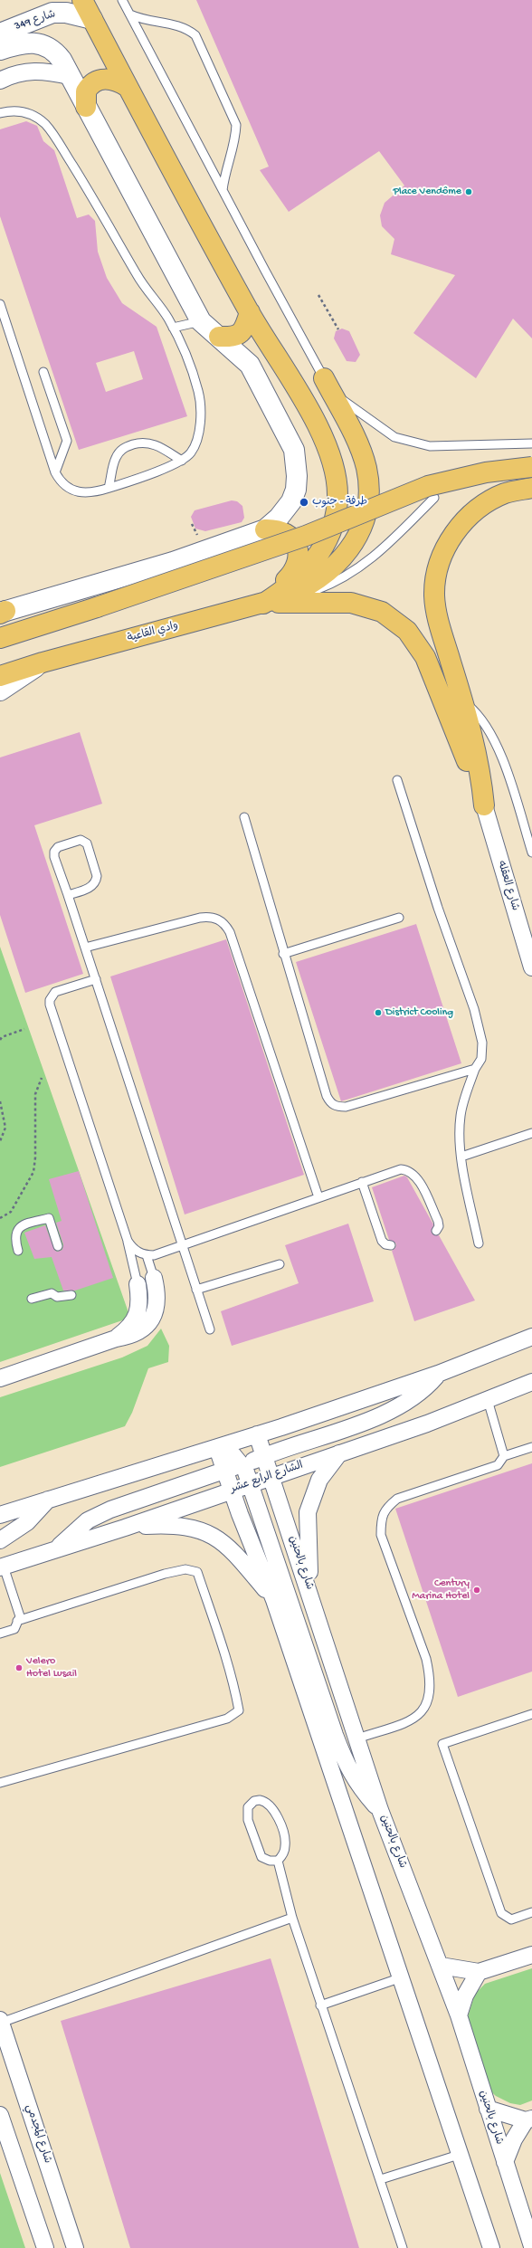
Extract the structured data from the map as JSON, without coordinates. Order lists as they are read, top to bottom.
{
  "streets": {
    "main road": ["وادي القاعية"],
    "street": [
      "شارع 349",
      "شارع العقله",
      "الشارع الرابع عشر",
      "شارع بالحنين",
      "شارع المجدمي"
    ]
  },
  "crossings": [
    ["الشارع الرابع عشر", "شارع بالحنين"]
  ],
  "places": [
    "Place Vendôme",
    "طرفة - جنوب",
    "District Cooling",
    "Century Marina Hotel",
    "Velero Hotel Lusail"
  ]
}
